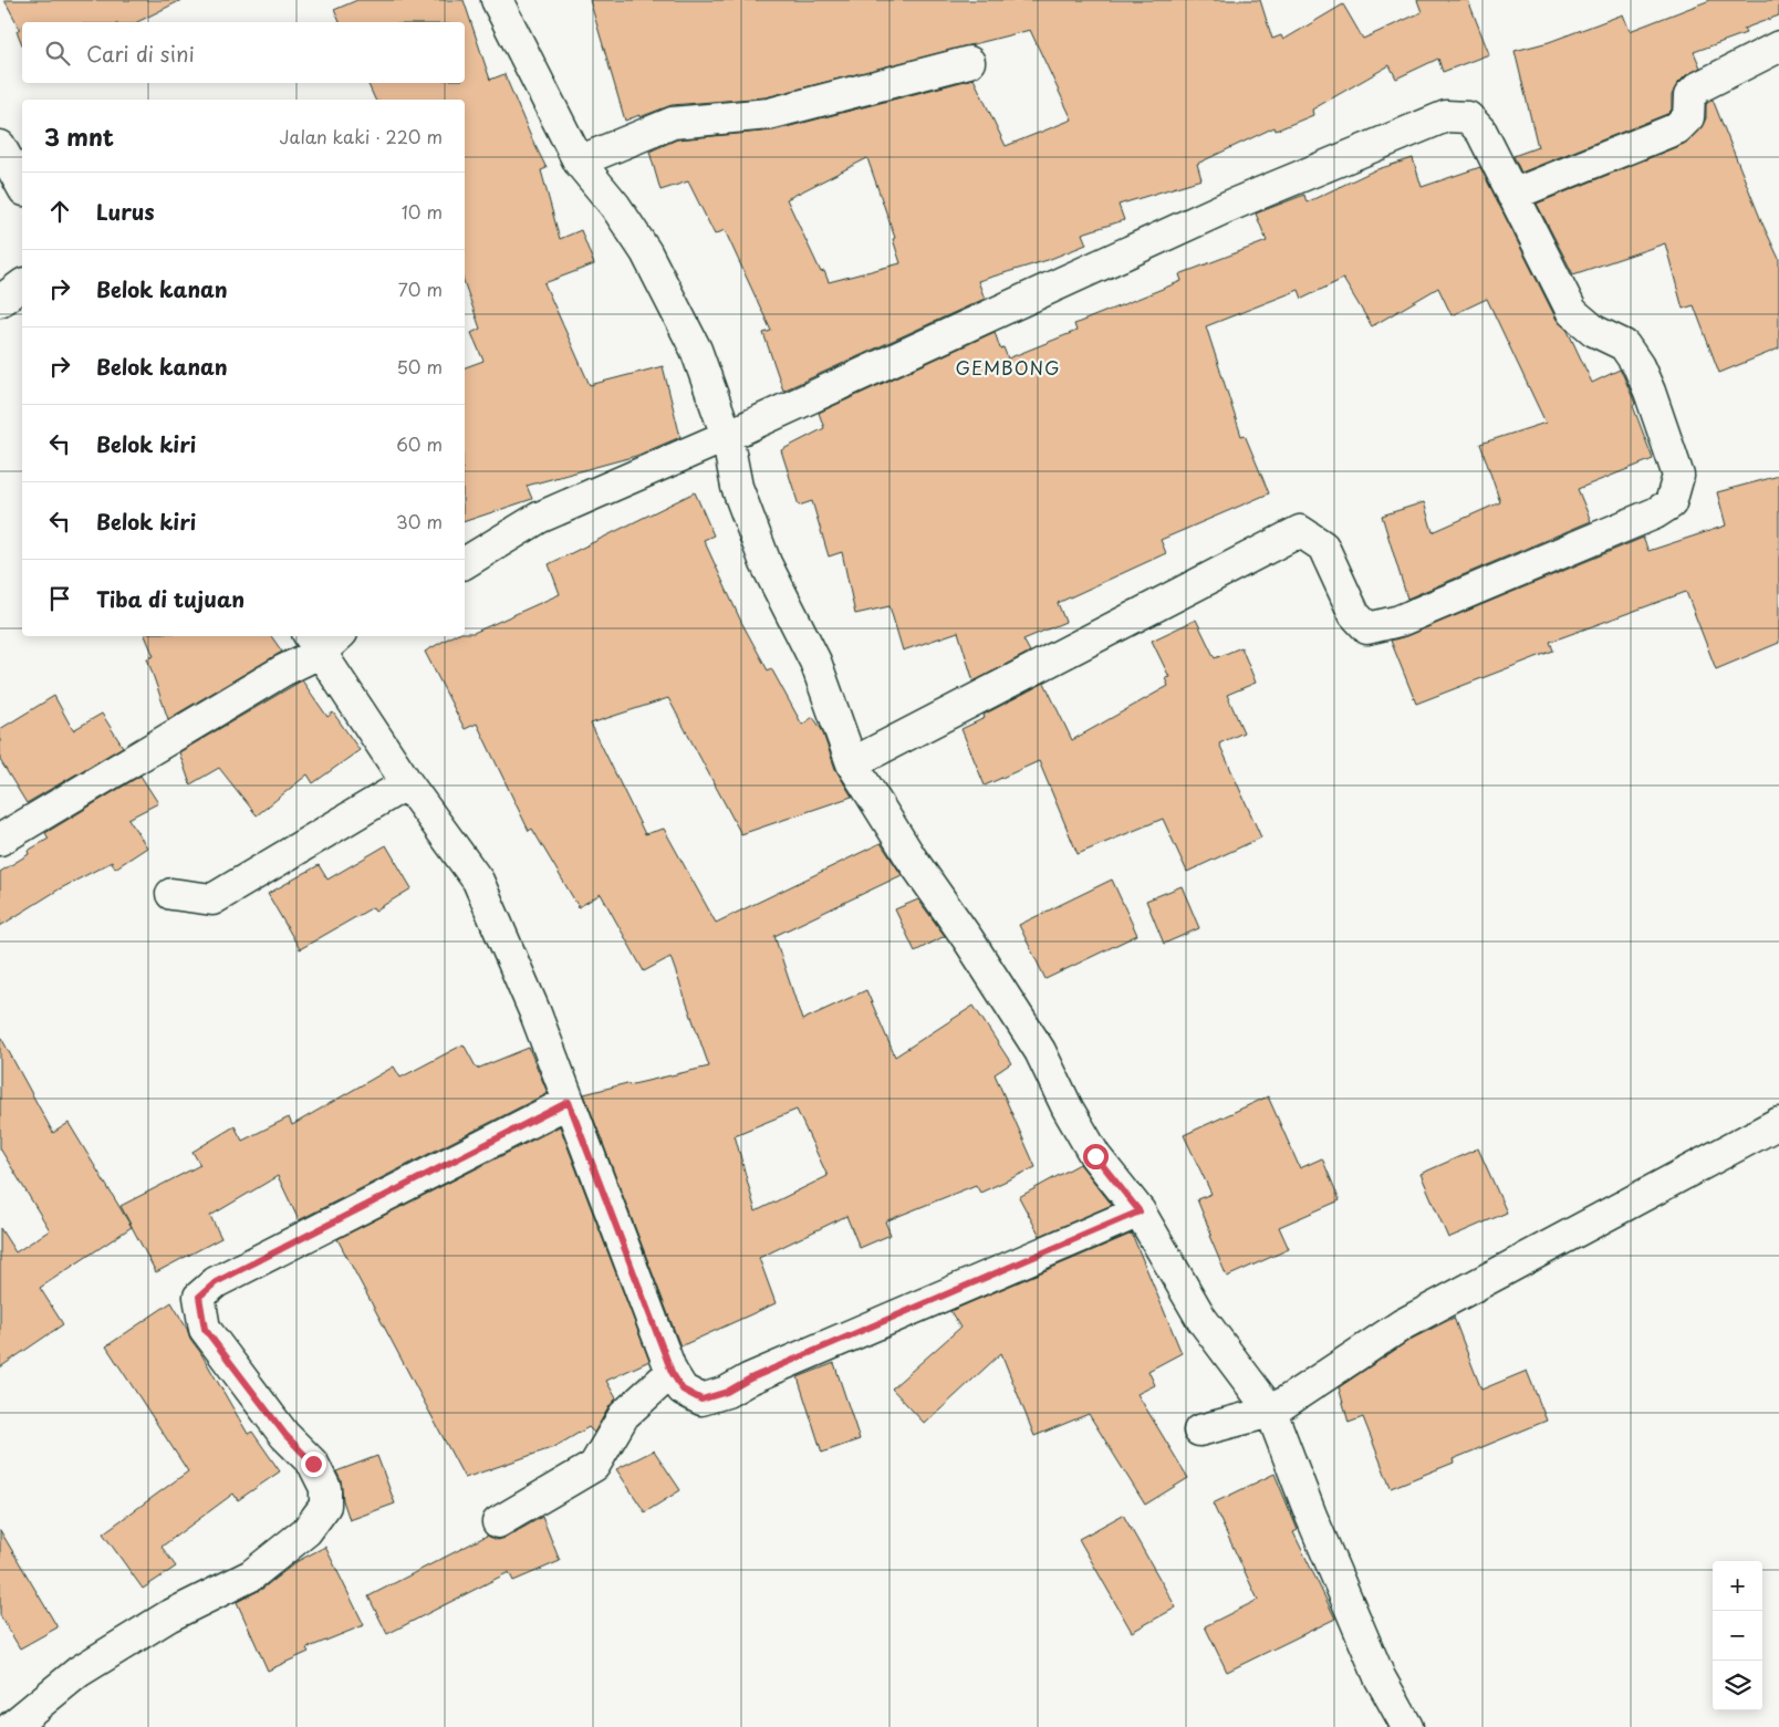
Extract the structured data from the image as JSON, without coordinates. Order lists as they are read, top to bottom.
{
  "districts": ["GEMBONG"],
  "page": {
    "search": "Cari di sini",
    "heading": ["3 mnt", "Jalan kaki · 220 m"],
    "list": [
      ["Lurus", "10 m"],
      ["Belok kanan", "70 m"],
      ["Belok kanan", "50 m"],
      ["Belok kiri", "60 m"],
      ["Belok kiri", "30 m"],
      "Tiba di tujuan"
    ],
    "map_buttons": ["+", "−"]
  }
}
